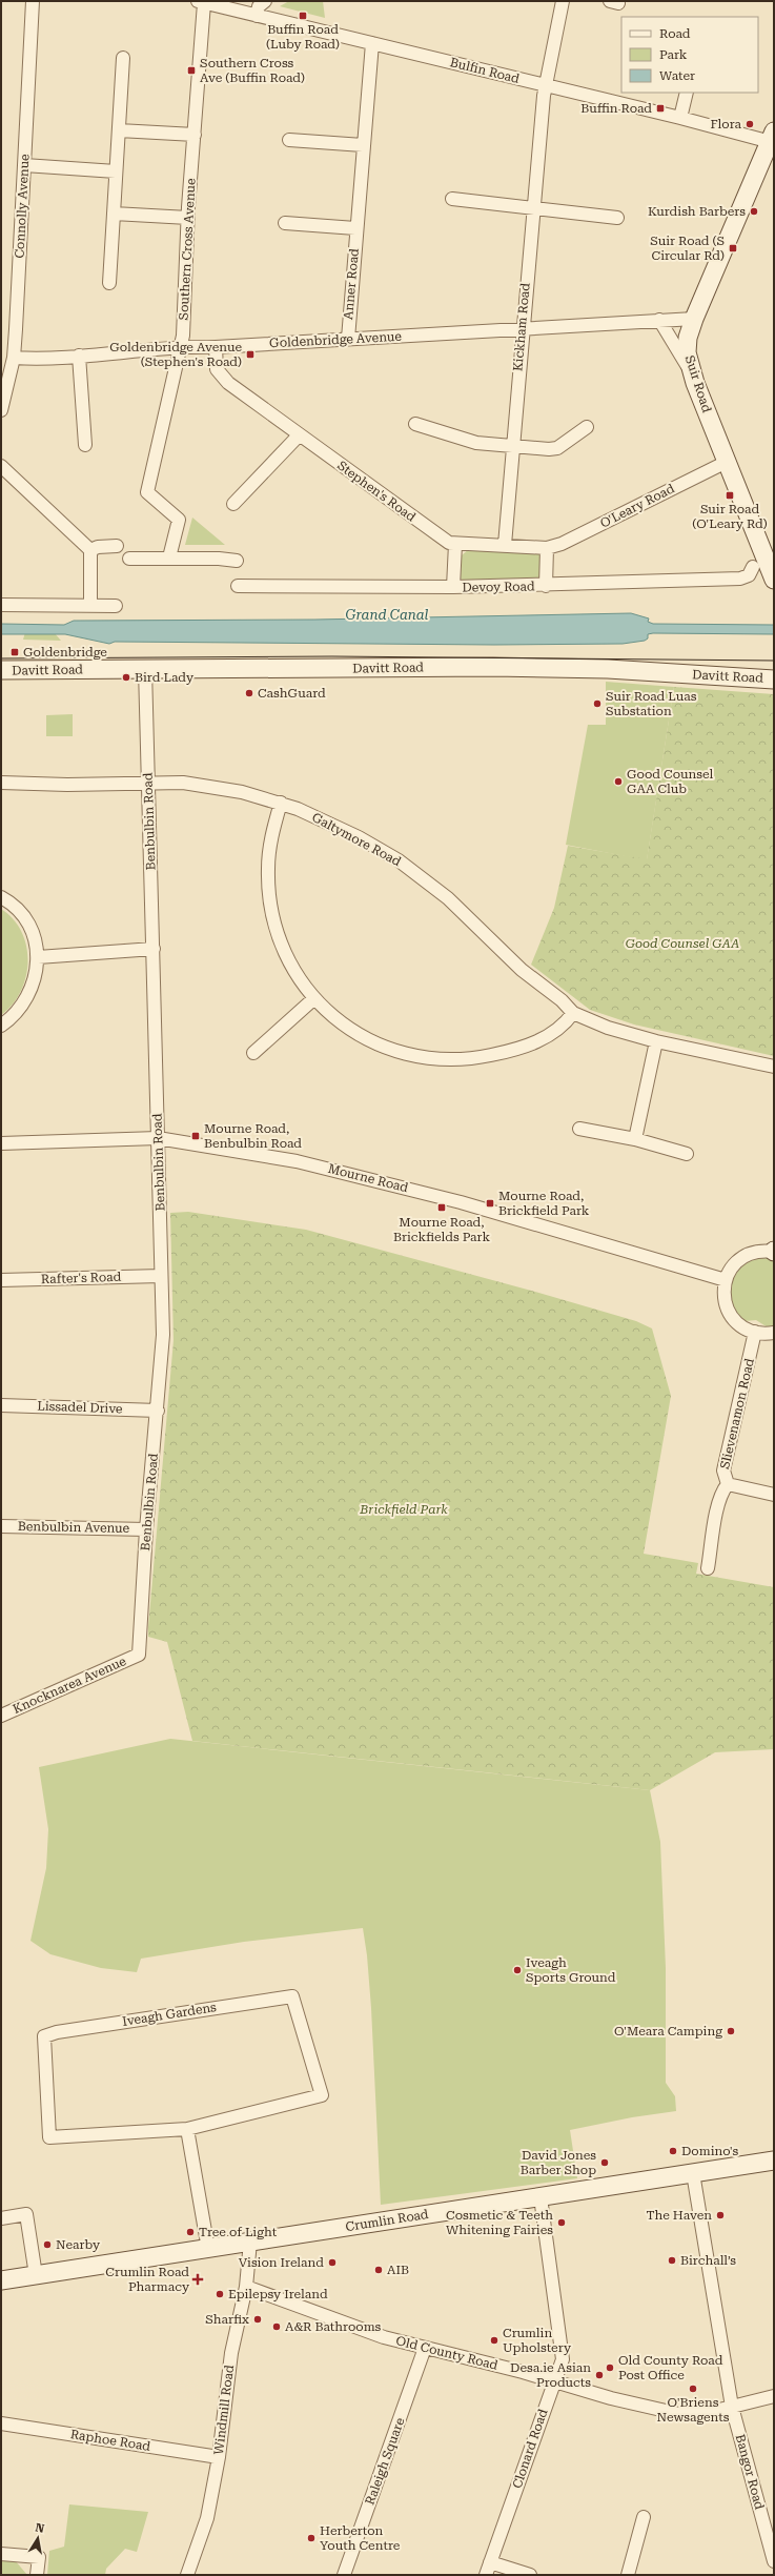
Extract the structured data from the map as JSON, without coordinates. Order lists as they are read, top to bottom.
{
  "streets": {
    "main road": ["Suir Road", "Davitt Road", "Crumlin Road"],
    "street": [
      "Bulfin Road",
      "Connolly Avenue",
      "Southern Cross Avenue",
      "Anner Road",
      "Kickham Road",
      "Goldenbridge Avenue",
      "Stephen's Road",
      "O'Leary Road",
      "Devoy Road",
      "Benbulbin Road",
      "Galtymore Road",
      "Mourne Road",
      "Rafter's Road",
      "Lissadel Drive",
      "Slievenamon Road",
      "Benbulbin Avenue",
      "Knocknarea Avenue",
      "Iveagh Gardens",
      "Old County Road",
      "Windmill Road",
      "Raphoe Road",
      "Clonard Road",
      "Raleigh Square",
      "Bangor Road"
    ]
  },
  "crossings": [
    ["Bulfin Road", "Southern Cross Avenue"],
    ["Bulfin Road", "Anner Road"],
    ["Bulfin Road", "Kickham Road"],
    ["Bulfin Road", "Suir Road"],
    ["Connolly Avenue", "Goldenbridge Avenue"],
    ["Southern Cross Avenue", "Goldenbridge Avenue"],
    ["Anner Road", "Goldenbridge Avenue"],
    ["Kickham Road", "Goldenbridge Avenue"],
    ["Kickham Road", "Stephen's Road"],
    ["Kickham Road", "O'Leary Road"],
    ["Goldenbridge Avenue", "Suir Road"],
    ["Goldenbridge Avenue", "Stephen's Road"],
    ["Suir Road", "O'Leary Road"],
    ["Stephen's Road", "O'Leary Road"],
    ["Davitt Road", "Benbulbin Road"],
    ["Benbulbin Road", "Galtymore Road"],
    ["Benbulbin Road", "Mourne Road"],
    ["Benbulbin Road", "Rafter's Road"],
    ["Benbulbin Road", "Lissadel Drive"],
    ["Benbulbin Road", "Benbulbin Avenue"],
    ["Benbulbin Road", "Knocknarea Avenue"],
    ["Crumlin Road", "Windmill Road"],
    ["Crumlin Road", "Clonard Road"],
    ["Crumlin Road", "Bangor Road"],
    ["Old County Road", "Windmill Road"],
    ["Old County Road", "Clonard Road"],
    ["Old County Road", "Raleigh Square"],
    ["Old County Road", "Bangor Road"],
    ["Windmill Road", "Raphoe Road"]
  ],
  "water": ["Grand Canal"],
  "parks": ["Good Counsel GAA", "Brickfield Park"],
  "places": {
    "transit": [
      "Buffin Road (Luby Road)",
      "Southern Cross Ave (Buffin Road)",
      "Buffin Road",
      "Suir Road (S Circular Rd)",
      "Goldenbridge Avenue (Stephen's Road)",
      "Suir Road (O'Leary Rd)",
      "Goldenbridge",
      "Mourne Road, Benbulbin Road",
      "Mourne Road, Brickfield Park",
      "Mourne Road, Brickfields Park"
    ],
    "other": [
      "Flora",
      "Kurdish Barbers",
      "Bird Lady",
      "CashGuard",
      "Suir Road Luas Substation",
      "Good Counsel GAA Club",
      "Iveagh Sports Ground",
      "O'Meara Camping",
      "Domino's",
      "David Jones Barber Shop",
      "The Haven",
      "Cosmetic & Teeth Whitening Fairies",
      "Tree of Light",
      "Nearby",
      "Birchall’s",
      "Vision Ireland",
      "AIB",
      "Epilepsy Ireland",
      "Sharfix",
      "A&R Bathrooms",
      "Crumlin Upholstery",
      "Old County Road Post Office",
      "Desa.ie Asian Products",
      "O'Briens Newsagents",
      "Herberton Youth Centre"
    ],
    "health": ["Crumlin Road Pharmacy"]
  },
  "legend": ["Road", "Park", "Water"],
  "north": "top"
}
